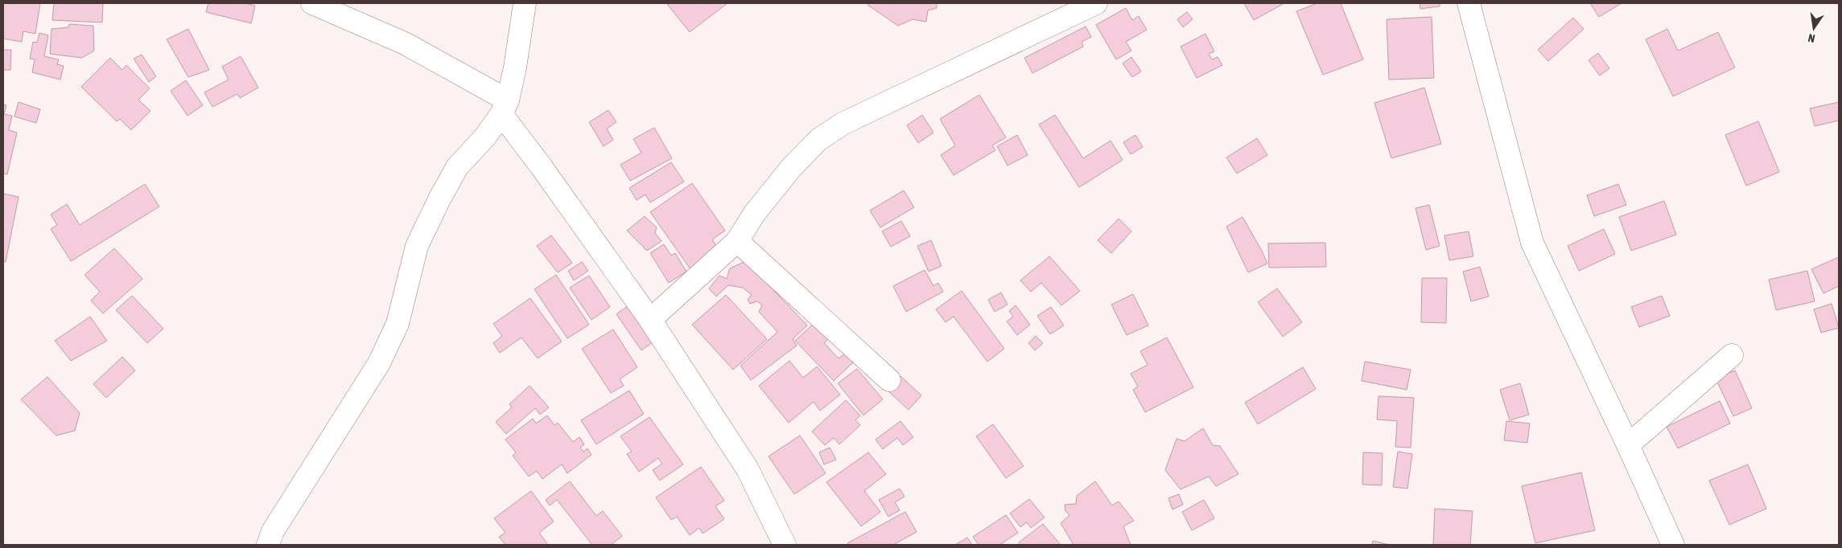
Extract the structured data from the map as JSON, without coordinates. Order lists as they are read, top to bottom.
{
  "north": "bottom"
}
